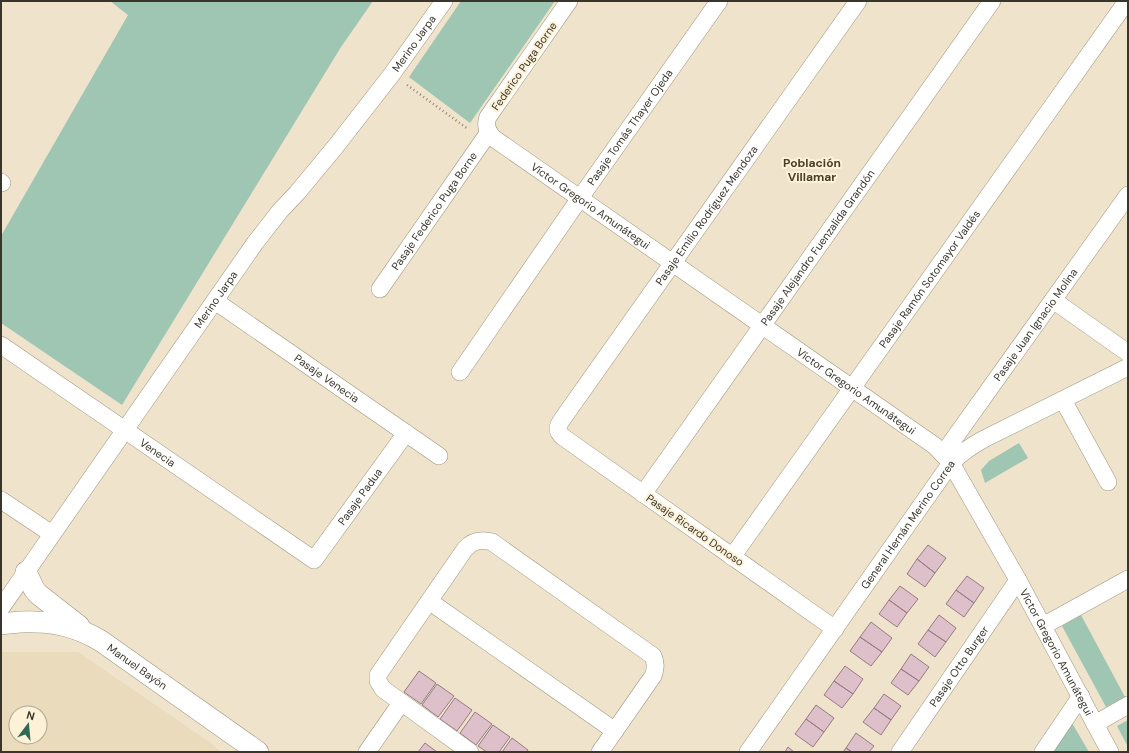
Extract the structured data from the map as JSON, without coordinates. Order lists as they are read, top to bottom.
{
  "streets": {
    "street": [
      "Merino Jarpa",
      "Federico Puga Borne",
      "Pasaje Tomás Thayer Ojeda",
      "Víctor Gregorio Amunátegui",
      "Pasaje Federico Puga Borne",
      "Pasaje Emilio Rodríguez Mendoza",
      "Pasaje Alejandro Fuenzalida Grandón",
      "Pasaje Ramón Sotomayor Valdés",
      "Pasaje Juan Ignacio Molina",
      "Pasaje Venecia",
      "Venecia",
      "Pasaje Padua",
      "General Hernán Merino Correa",
      "Pasaje Ricardo Donoso",
      "Pasaje Otto Burger",
      "Manuel Bayón"
    ]
  },
  "crossings": [
    ["Merino Jarpa", "Pasaje Venecia"],
    ["Merino Jarpa", "Venecia"],
    ["Federico Puga Borne", "Víctor Gregorio Amunátegui"],
    ["Federico Puga Borne", "Pasaje Federico Puga Borne"],
    ["Pasaje Tomás Thayer Ojeda", "Víctor Gregorio Amunátegui"],
    ["Víctor Gregorio Amunátegui", "Pasaje Federico Puga Borne"],
    ["Víctor Gregorio Amunátegui", "Pasaje Emilio Rodríguez Mendoza"],
    ["Víctor Gregorio Amunátegui", "Pasaje Alejandro Fuenzalida Grandón"],
    ["Víctor Gregorio Amunátegui", "Pasaje Ramón Sotomayor Valdés"],
    ["Víctor Gregorio Amunátegui", "Pasaje Juan Ignacio Molina"],
    ["Víctor Gregorio Amunátegui", "General Hernán Merino Correa"],
    ["Víctor Gregorio Amunátegui", "Pasaje Otto Burger"],
    ["Pasaje Emilio Rodríguez Mendoza", "Pasaje Ricardo Donoso"],
    ["Pasaje Alejandro Fuenzalida Grandón", "Pasaje Ricardo Donoso"],
    ["Pasaje Ramón Sotomayor Valdés", "Pasaje Ricardo Donoso"],
    ["Pasaje Juan Ignacio Molina", "General Hernán Merino Correa"],
    ["Pasaje Venecia", "Pasaje Padua"],
    ["Venecia", "Pasaje Padua"],
    ["General Hernán Merino Correa", "Pasaje Ricardo Donoso"]
  ],
  "districts": ["Población Villamar"],
  "north": "top"
}
